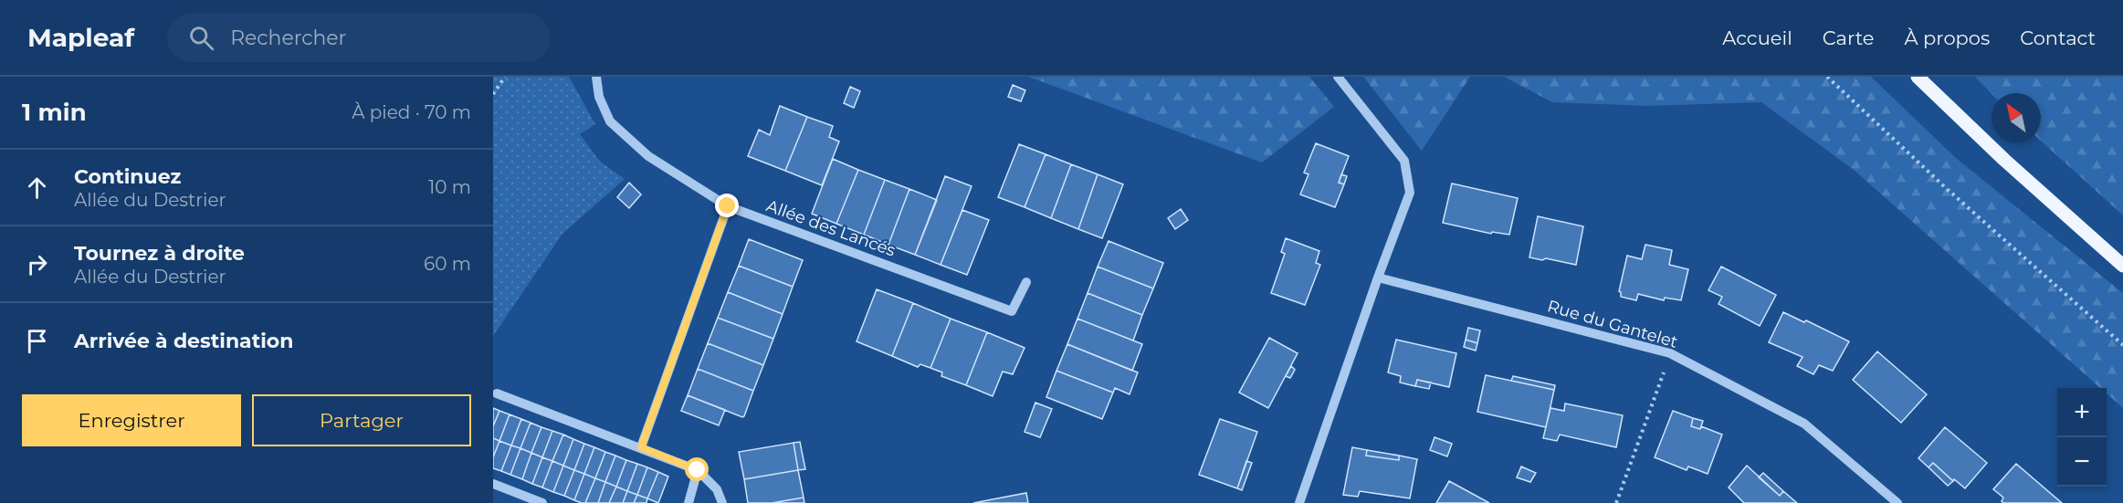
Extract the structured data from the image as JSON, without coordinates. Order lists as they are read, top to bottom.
{
  "streets": {
    "street": ["Allée des Lancés", "Rue du Gantelet"]
  },
  "north": "top left",
  "page": {
    "header": "Mapleaf",
    "search": "Rechercher",
    "nav": [
      "Accueil",
      "Carte",
      "À propos",
      "Contact"
    ],
    "heading": ["1 min", "À pied · 70 m"],
    "list": [
      ["Continuez", "Allée du Destrier", "10 m"],
      ["Tournez à droite", "Allée du Destrier", "60 m"],
      "Arrivée à destination"
    ],
    "buttons": ["Enregistrer", "Partager"],
    "map_buttons": ["+", "−"]
  }
}
